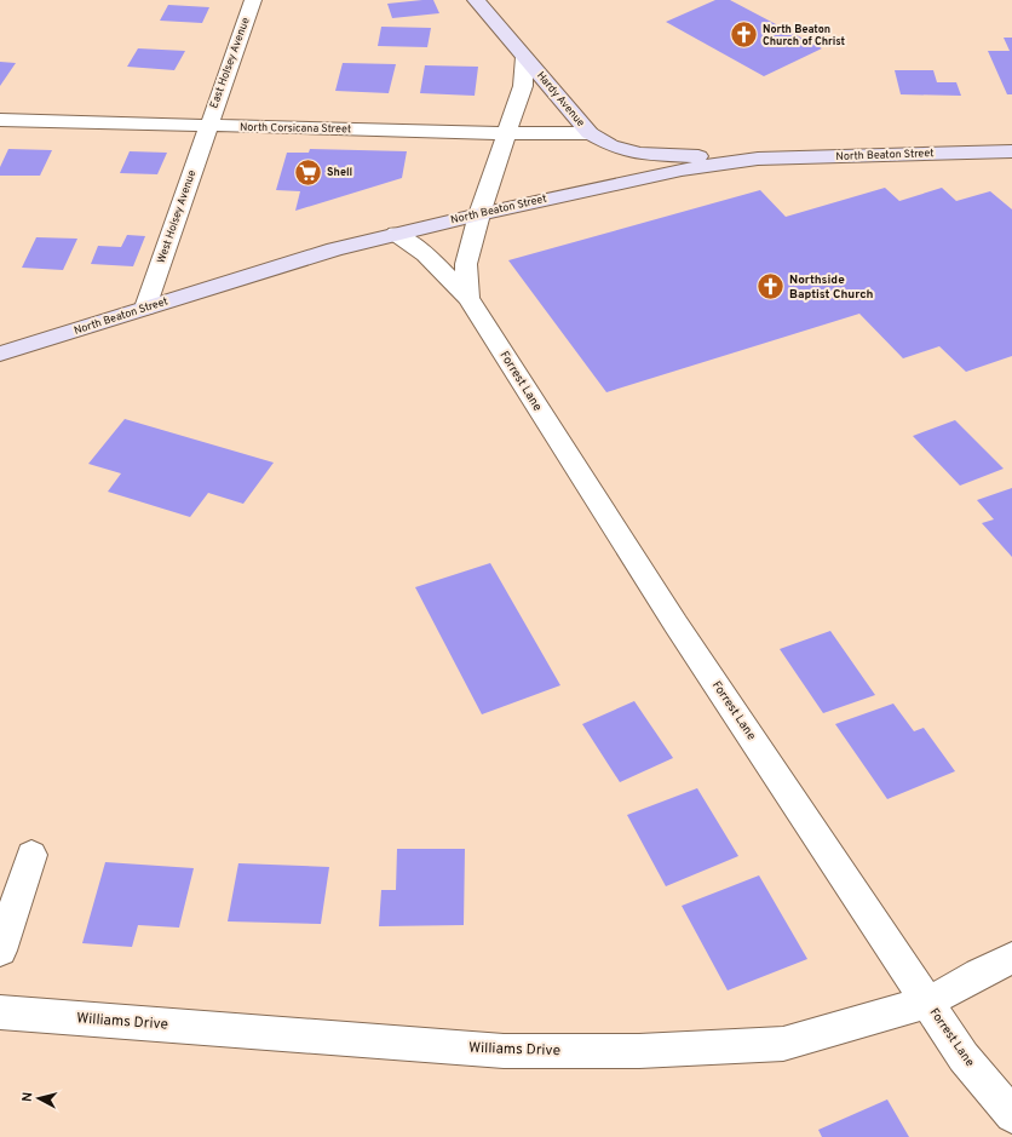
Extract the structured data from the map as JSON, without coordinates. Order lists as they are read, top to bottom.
{
  "streets": {
    "main road": ["Hardy Avenue", "North Beaton Street"],
    "street": [
      "East Holsey Avenue",
      "North Corsicana Street",
      "West Holsey Avenue",
      "Forrest Lane",
      "Williams Drive"
    ]
  },
  "crossings": [
    ["East Holsey Avenue", "North Corsicana Street"],
    ["East Holsey Avenue", "West Holsey Avenue"],
    ["Hardy Avenue", "North Corsicana Street"],
    ["Hardy Avenue", "North Beaton Street"],
    ["North Corsicana Street", "West Holsey Avenue"],
    ["North Beaton Street", "West Holsey Avenue"],
    ["North Beaton Street", "Forrest Lane"],
    ["Forrest Lane", "Williams Drive"]
  ],
  "places": {
    "church": ["North Beaton Church of Christ", "Northside Baptist Church"],
    "supermarket": ["Shell"]
  },
  "north": "left"
}
